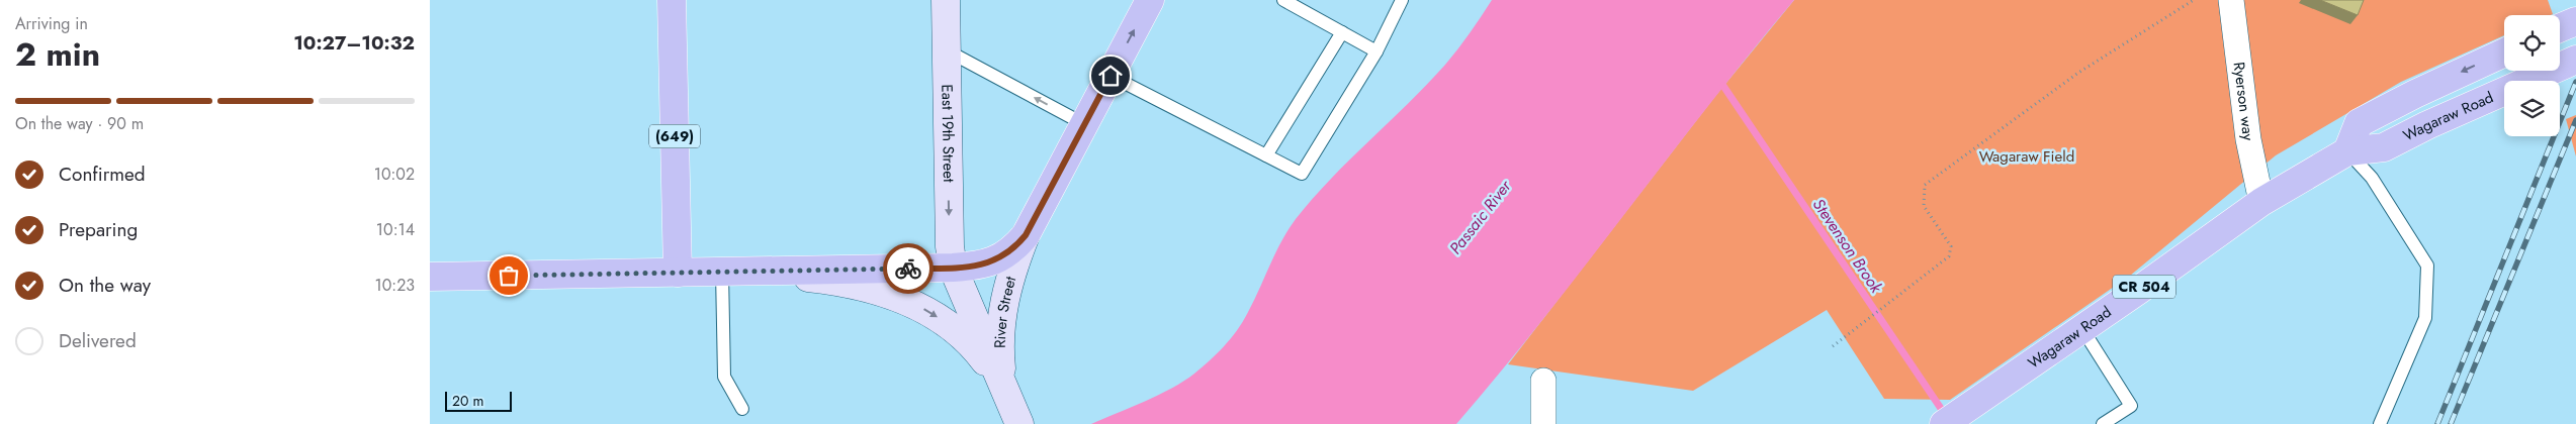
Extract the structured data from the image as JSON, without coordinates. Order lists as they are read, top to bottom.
{
  "streets": {
    "main road": [
      "Wagaraw Road",
      "East 19th Street",
      "(649)",
      "CR 504",
      "River Street"
    ],
    "street": ["Ryerson way"]
  },
  "crossings": [
    ["Ryerson way", "Wagaraw Road"],
    ["East 19th Street", "River Street"]
  ],
  "one_way": ["East 19th Street"],
  "water": ["Passaic River", "Stevenson Brook"],
  "parks": ["Wagaraw Field"],
  "scale_bar": "20 m",
  "page": {
    "heading": ["2 min", "Arriving in", "10:27–10:32"],
    "bar": "On the way · 90 m",
    "list": [
      ["Confirmed", "10:02"],
      ["Preparing", "10:14"],
      ["On the way", "10:23"],
      "Delivered"
    ],
    "scale": "20 m"
  }
}
